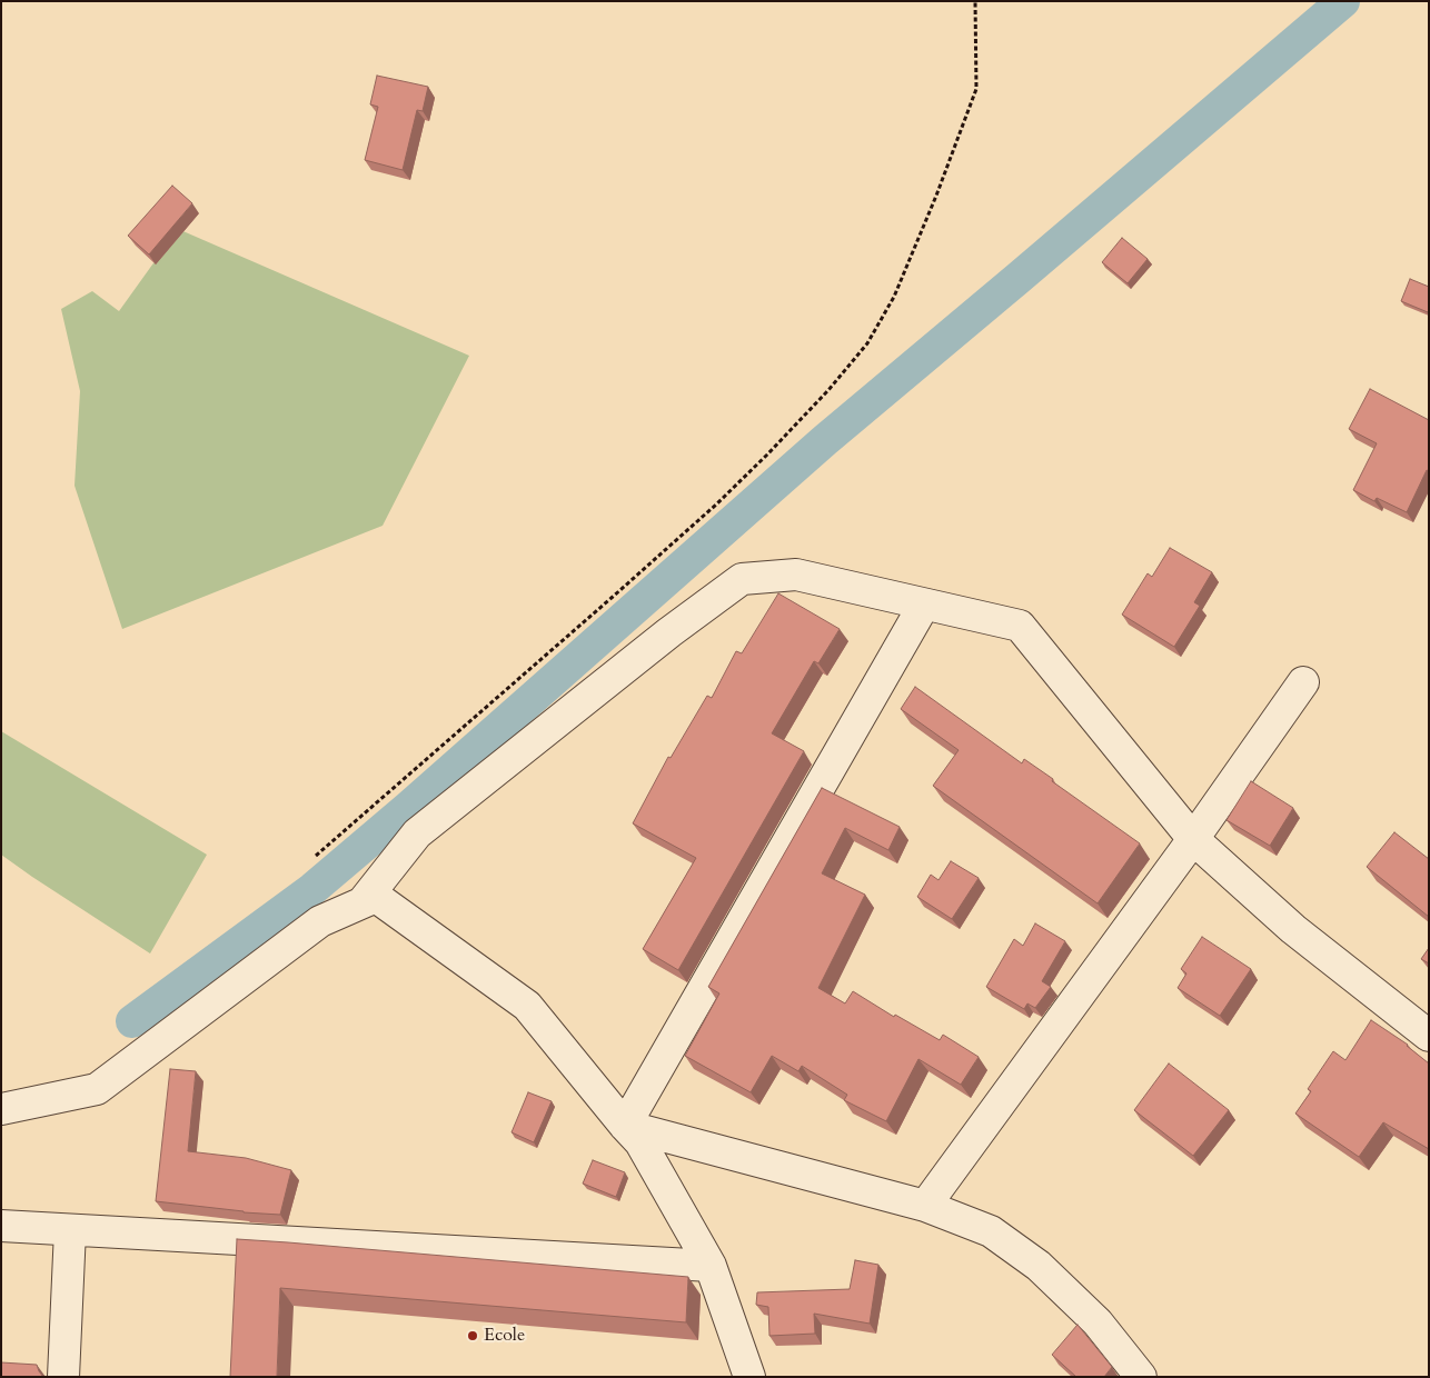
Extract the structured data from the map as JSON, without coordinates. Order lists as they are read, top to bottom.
{
  "places": ["Ecole"]
}
